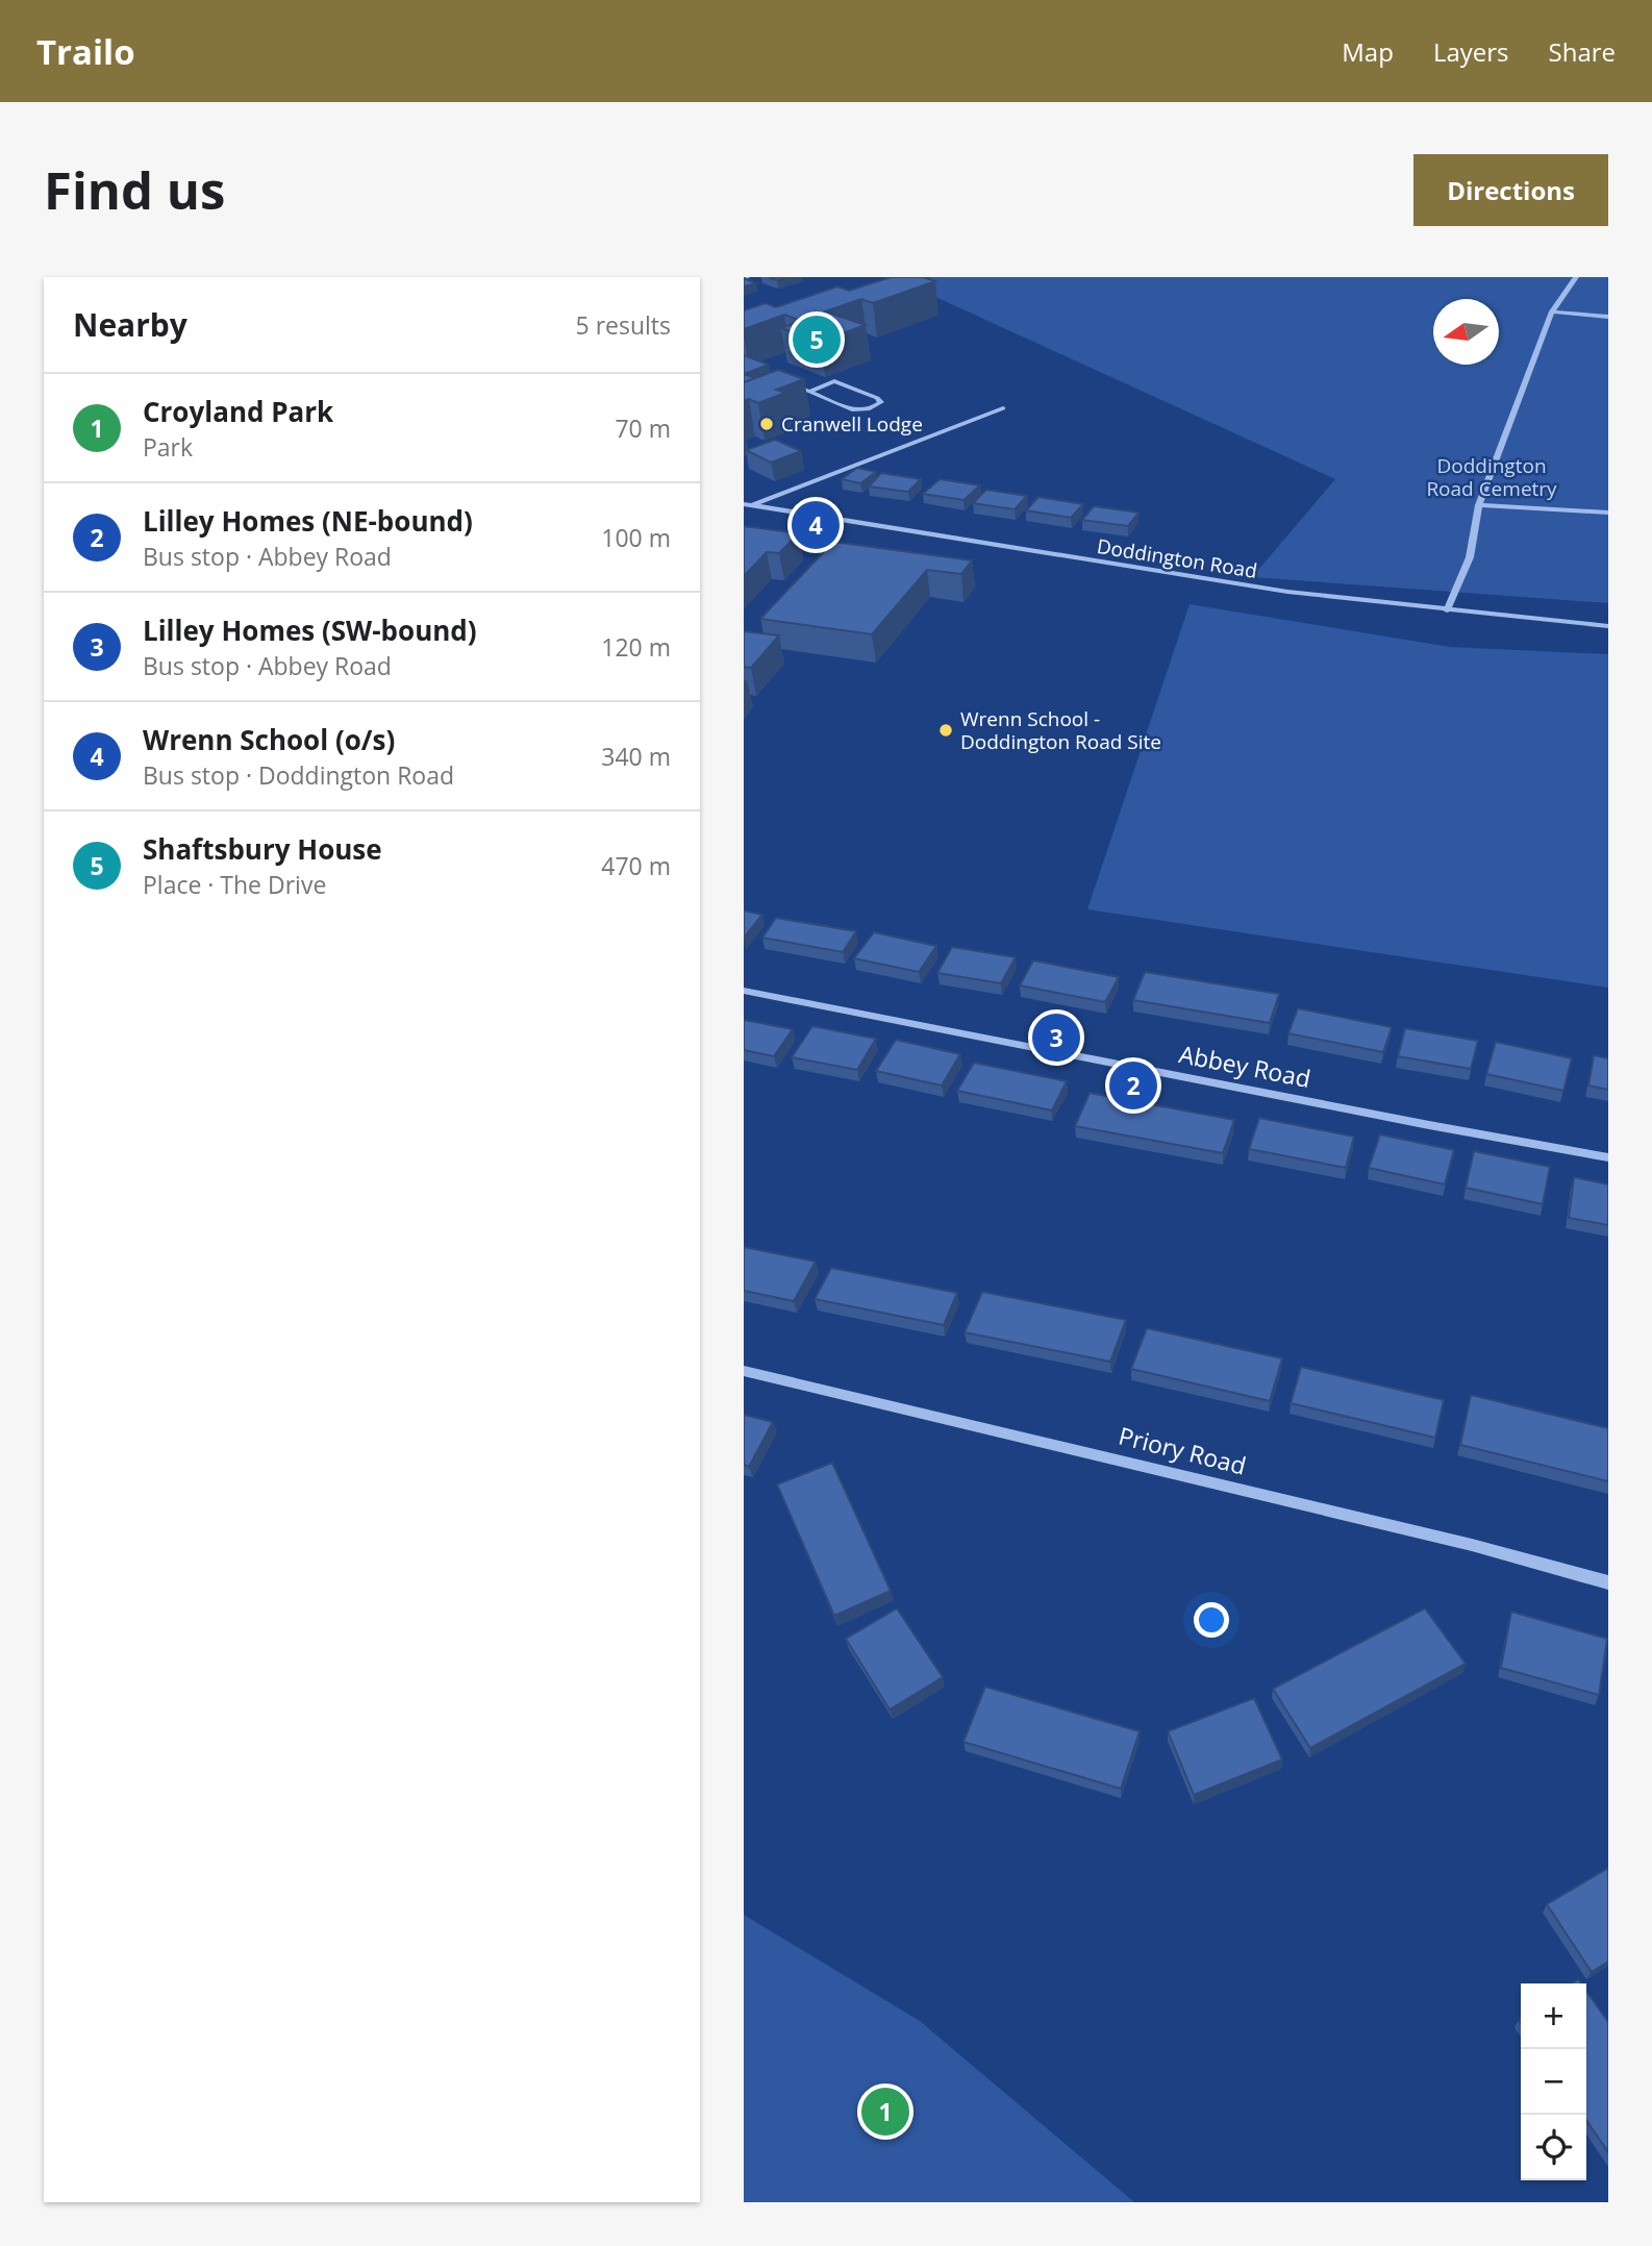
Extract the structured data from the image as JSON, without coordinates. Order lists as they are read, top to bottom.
{
  "streets": {
    "street": ["Doddington Road", "Abbey Road", "Priory Road"]
  },
  "parks": ["Doddington Road Cemetry"],
  "places": ["Cranwell Lodge", "Wrenn School - Doddington Road Site"],
  "north": "left",
  "page": {
    "header": "Trailo",
    "nav": ["Map", "Layers", "Share"],
    "buttons": "Directions",
    "title": "Find us",
    "heading": ["Nearby", "5 results"],
    "pins": [
      "5",
      "4",
      "3",
      "2",
      "1"
    ],
    "list": [
      {
        "mark": "1",
        "name": "Croyland Park",
        "note": "Park",
        "value": "70 m"
      },
      {
        "mark": "2",
        "name": "Lilley Homes (NE-bound)",
        "note": "Bus stop · Abbey Road",
        "value": "100 m"
      },
      {
        "mark": "3",
        "name": "Lilley Homes (SW-bound)",
        "note": "Bus stop · Abbey Road",
        "value": "120 m"
      },
      {
        "mark": "4",
        "name": "Wrenn School (o/s)",
        "note": "Bus stop · Doddington Road",
        "value": "340 m"
      },
      {
        "mark": "5",
        "name": "Shaftsbury House",
        "note": "Place · The Drive",
        "value": "470 m"
      }
    ],
    "map_buttons": ["+", "−"]
  }
}
